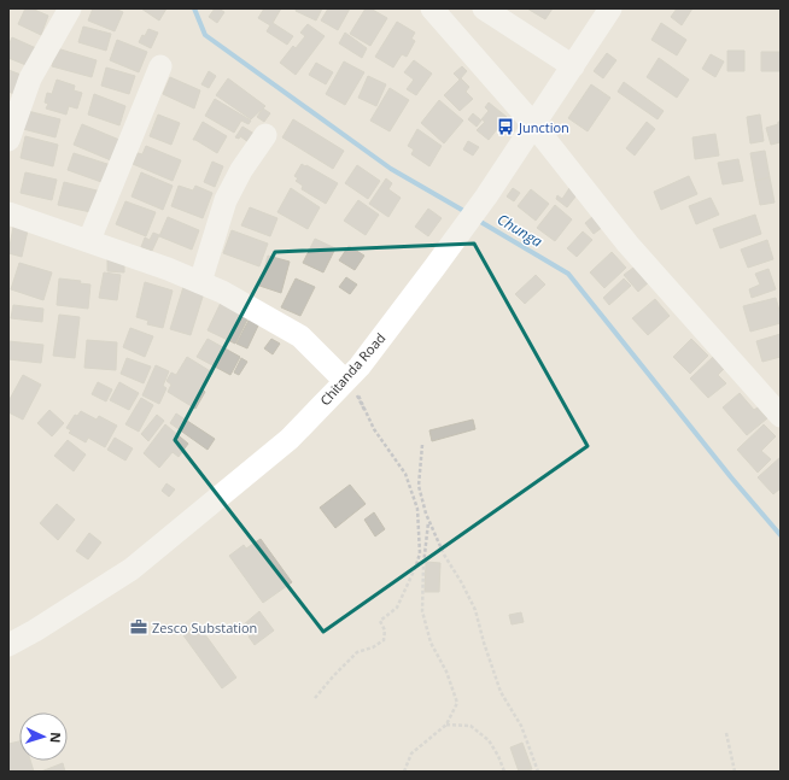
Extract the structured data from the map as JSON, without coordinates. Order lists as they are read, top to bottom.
{
  "streets": {
    "street": ["Chitanda Road"]
  },
  "water": ["Chunga"],
  "places": {
    "bus stop": ["Junction"],
    "office": ["Zesco Substation"]
  },
  "north": "right"
}
